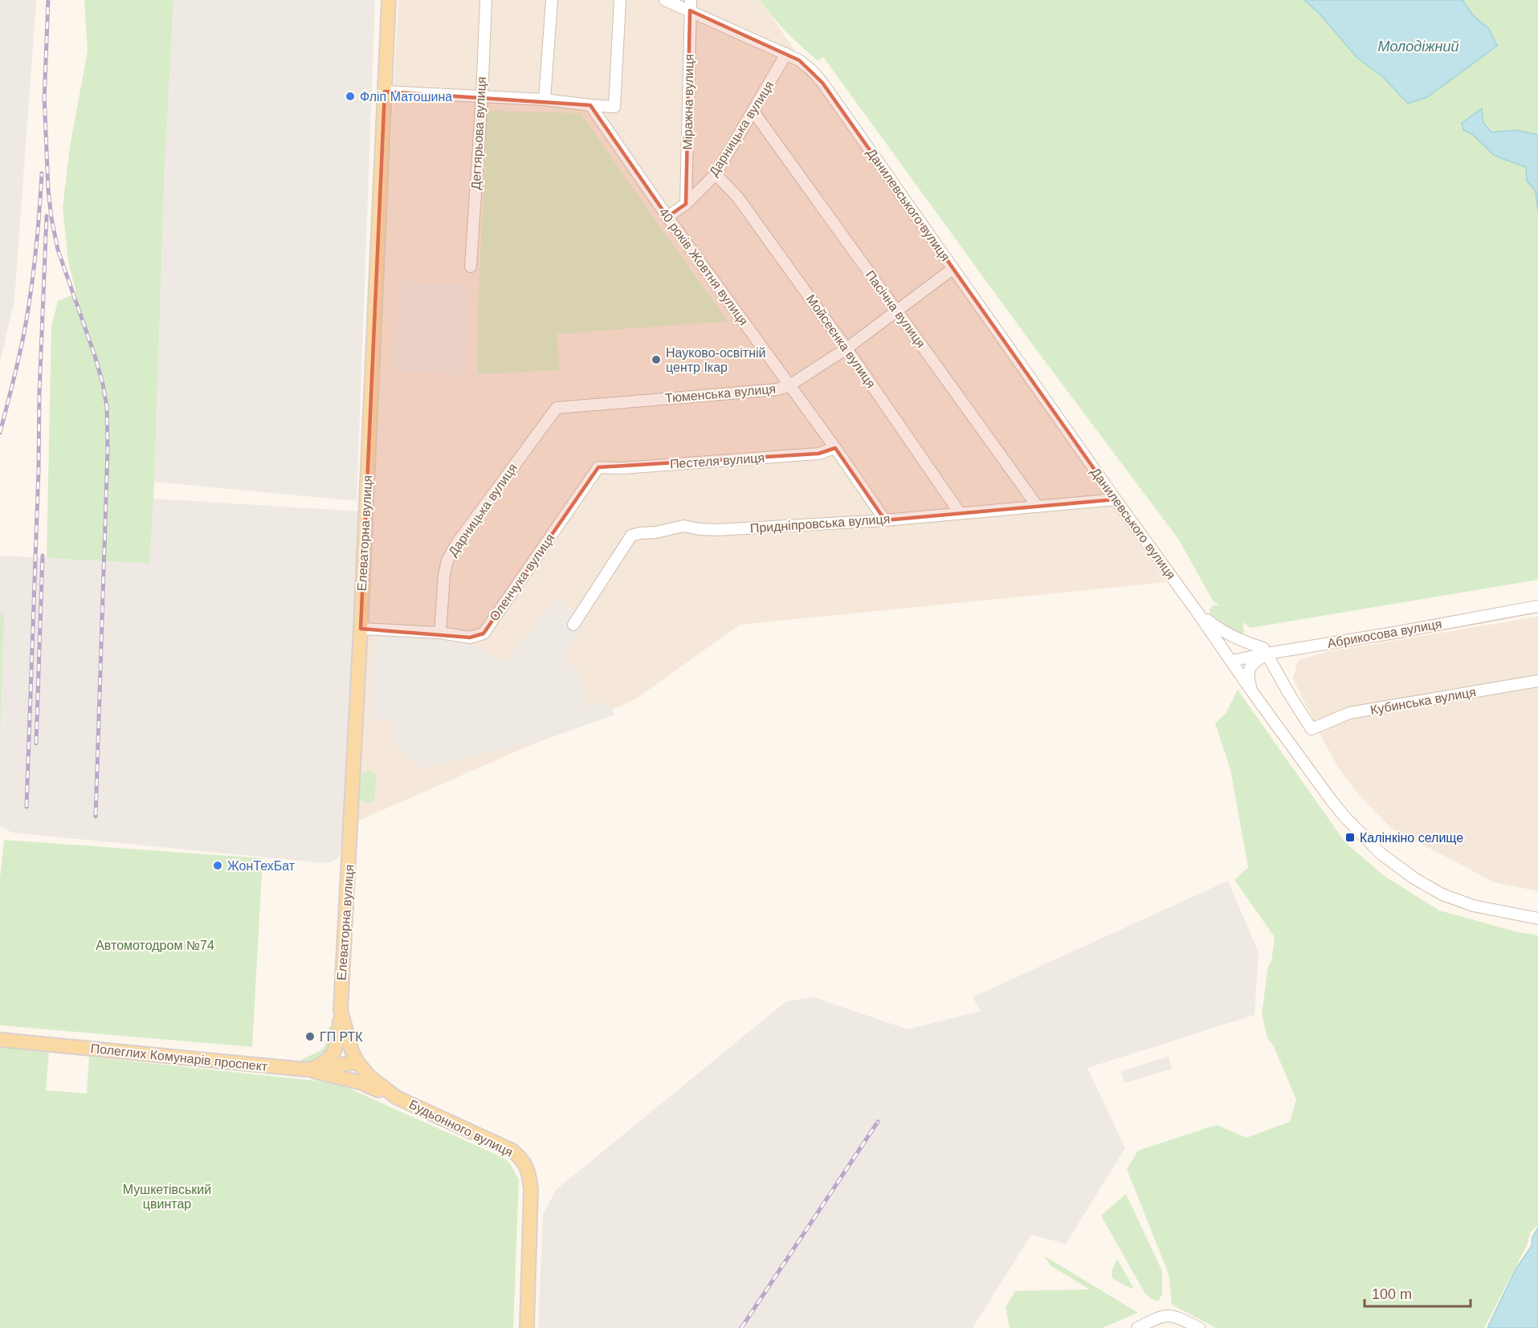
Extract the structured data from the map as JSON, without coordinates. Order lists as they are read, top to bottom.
{
  "streets": {
    "main road": ["Елеваторна вулиця", "Полеглих Комунарів проспект", "Будьонного вулиця"],
    "street": [
      "Міражна вулиця",
      "Дарницька вулиця",
      "Дегтярьова вулиця",
      "Данилевського вулиця",
      "40 років Жовтня вулиця",
      "Пасічна вулиця",
      "Мойсеєнка вулиця",
      "Тюменська вулиця",
      "Пестеля вулиця",
      "Придніпровська вулиця",
      "Оленчука вулиця",
      "Абрикосова вулиця",
      "Кубинська вулиця"
    ]
  },
  "crossings": [
    ["Міражна вулиця", "Дарницька вулиця"],
    ["Міражна вулиця", "Данилевського вулиця"],
    ["Дарницька вулиця", "Данилевського вулиця"],
    ["Дарницька вулиця", "40 років Жовтня вулиця"],
    ["Дарницька вулиця", "Пасічна вулиця"],
    ["Дарницька вулиця", "Мойсеєнка вулиця"],
    ["Дарницька вулиця", "Тюменська вулиця"],
    ["Дарницька вулиця", "Оленчука вулиця"],
    ["Данилевського вулиця", "Тюменська вулиця"],
    ["Данилевського вулиця", "Придніпровська вулиця"],
    ["40 років Жовтня вулиця", "Тюменська вулиця"],
    ["40 років Жовтня вулиця", "Пестеля вулиця"],
    ["40 років Жовтня вулиця", "Придніпровська вулиця"],
    ["Пасічна вулиця", "Тюменська вулиця"],
    ["Пасічна вулиця", "Придніпровська вулиця"],
    ["Мойсеєнка вулиця", "Тюменська вулиця"],
    ["Мойсеєнка вулиця", "Придніпровська вулиця"],
    ["Пестеля вулиця", "Оленчука вулиця"],
    ["Елеваторна вулиця", "Оленчука вулиця"],
    ["Елеваторна вулиця", "Полеглих Комунарів проспект"],
    ["Елеваторна вулиця", "Будьонного вулиця"],
    ["Абрикосова вулиця", "Кубинська вулиця"],
    ["Полеглих Комунарів проспект", "Будьонного вулиця"]
  ],
  "water": ["Молодіжний"],
  "parks": ["Автомотодром №74", "Мушкетівський цвинтар"],
  "places": {
    "other": [
      "Фліп Матошина",
      "Науково-освітній центр Ікар",
      "ЖонТехБат",
      "ГП РТК"
    ],
    "transit": ["Калінкіно селище"]
  },
  "scale_bar": "100 m"
}
